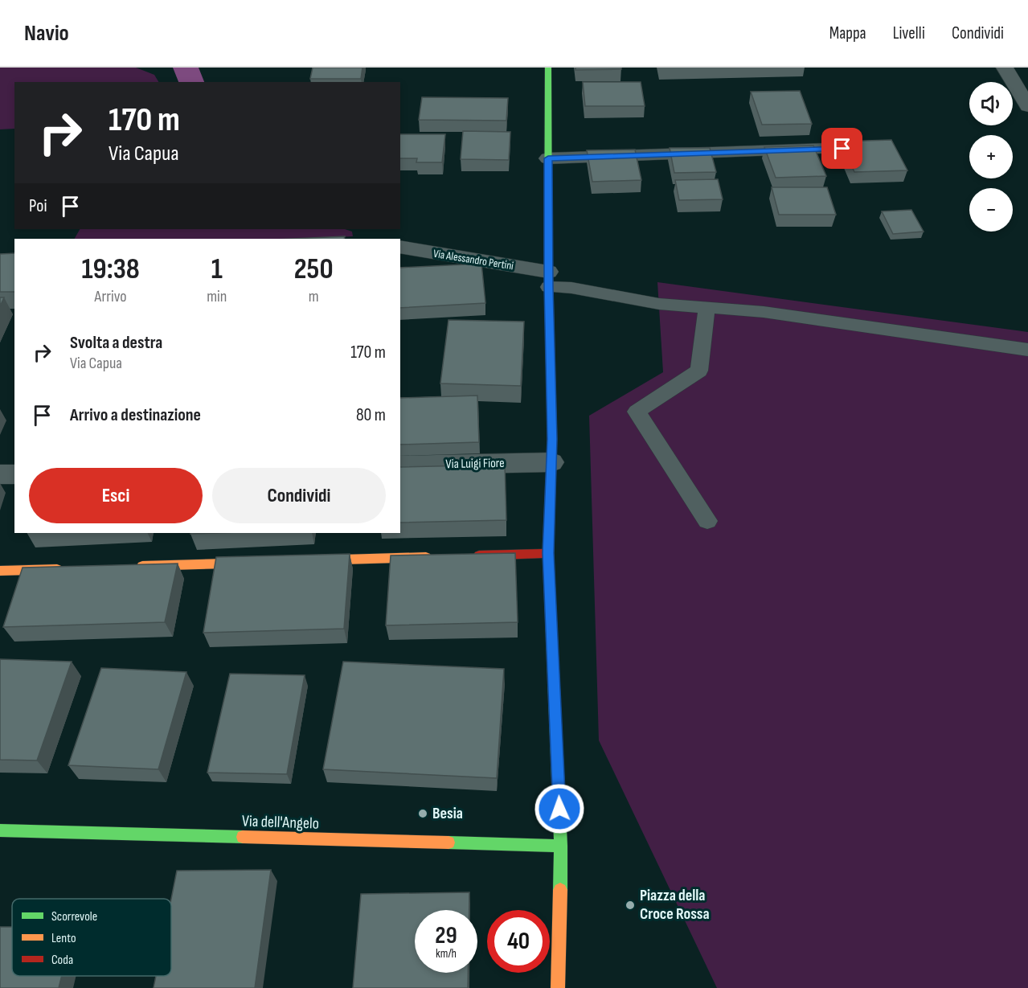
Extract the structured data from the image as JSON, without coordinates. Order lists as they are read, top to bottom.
{
  "streets": {
    "street": ["Via Alessandro Pertini", "Via Luigi Fiore", "Via dell'Angelo"]
  },
  "places": ["Besia", "Piazza della Croce Rossa"],
  "legend": ["Scorrevole", "Lento", "Coda"],
  "page": {
    "header": "Navio",
    "nav": ["Mappa", "Livelli", "Condividi"],
    "map_buttons": ["+", "−"],
    "turn": ["170 m", "Via Capua"],
    "then": "Poi",
    "eta": [
      "19:38",
      "Arrivo",
      "1",
      "min",
      "250",
      "m"
    ],
    "list": [
      {
        "name": "Svolta a destra",
        "note": "Via Capua",
        "value": "170 m"
      },
      {
        "name": "Arrivo a destinazione",
        "value": "80 m"
      }
    ],
    "buttons": ["Esci", "Condividi"],
    "speed": "29 km/h",
    "limit": "40"
  }
}
